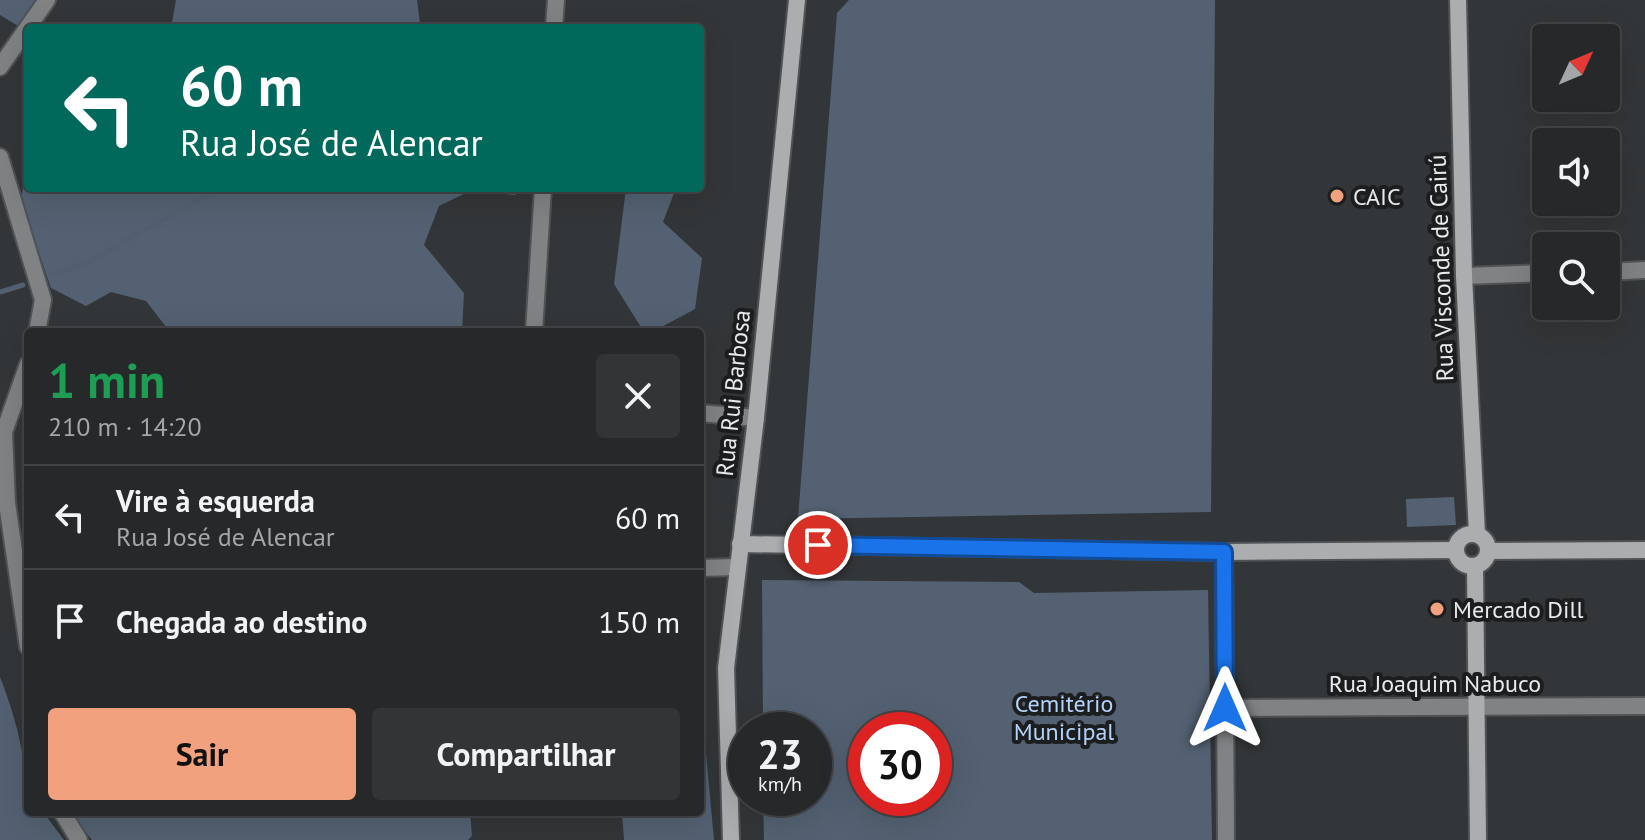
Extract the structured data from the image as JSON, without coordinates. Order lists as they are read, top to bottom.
{
  "streets": {
    "street": ["Rua Visconde de Cairú", "Rua Rui Barbosa", "Rua Joaquim Nabuco"]
  },
  "parks": ["Cemitério Municipal"],
  "places": ["CAIC", "Mercado Dill"],
  "north": "top right",
  "page": {
    "turn": ["60 m", "Rua José de Alencar"],
    "heading": ["1 min", "210 m · 14:20"],
    "list": [
      {
        "name": "Vire à esquerda",
        "note": "Rua José de Alencar",
        "value": "60 m"
      },
      {
        "name": "Chegada ao destino",
        "value": "150 m"
      }
    ],
    "buttons": ["Sair", "Compartilhar"],
    "speed": "23 km/h",
    "limit": "30"
  }
}
